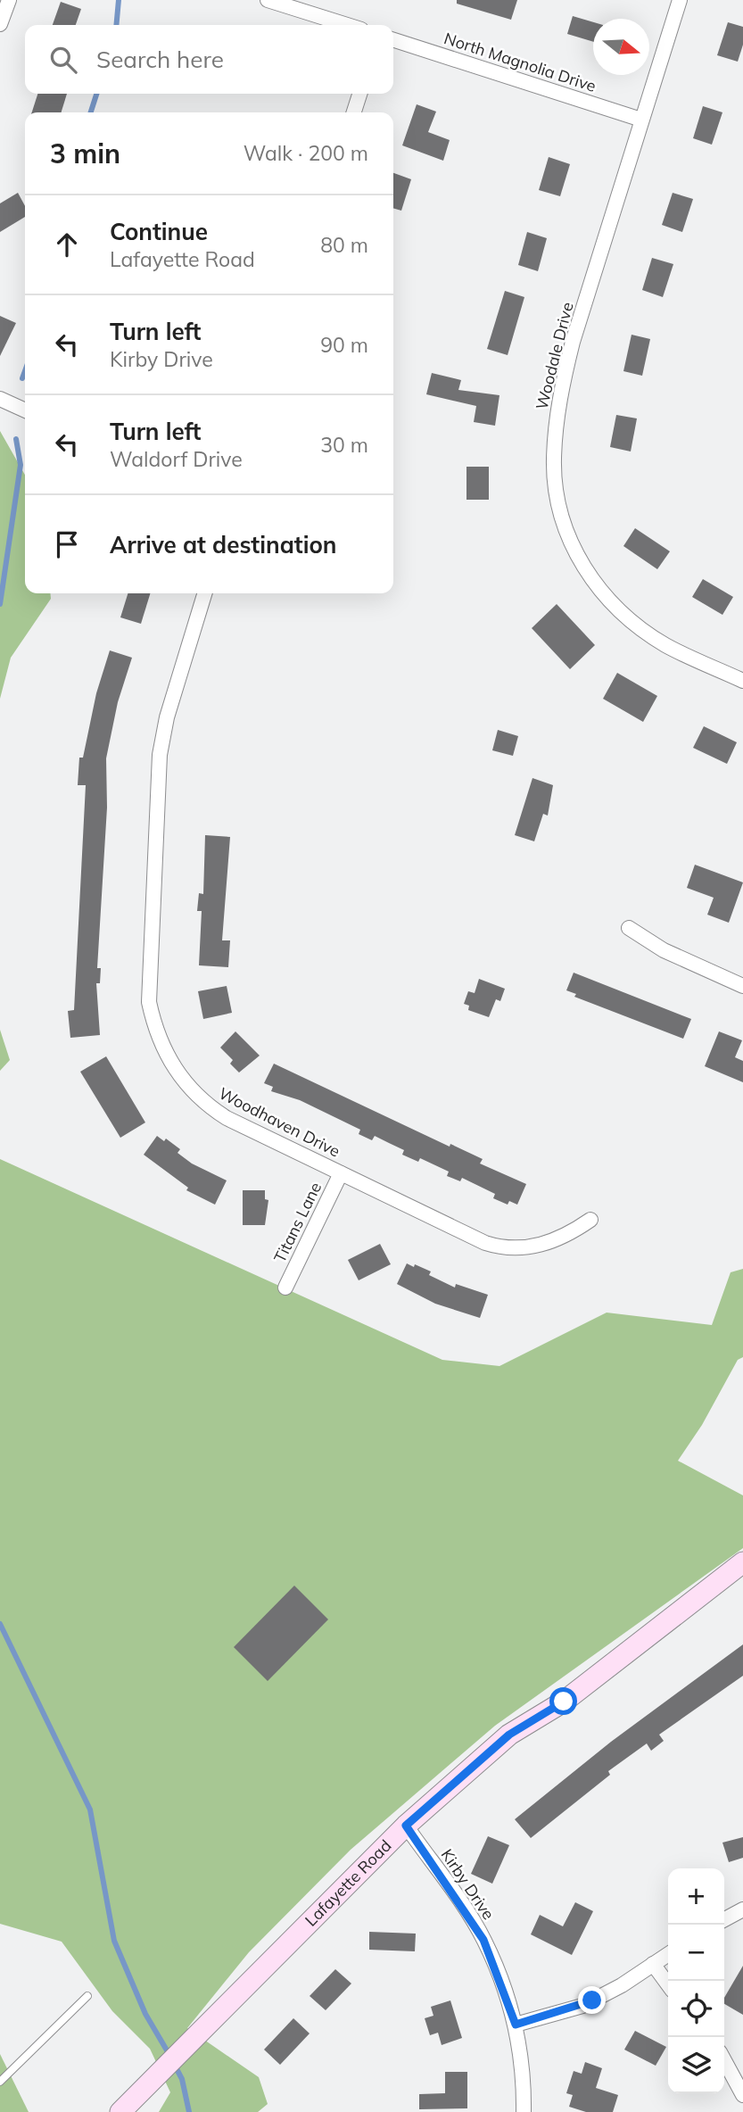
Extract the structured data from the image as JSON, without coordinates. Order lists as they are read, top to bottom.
{
  "streets": {
    "main road": ["Lafayette Road"],
    "street": [
      "North Magnolia Drive",
      "Woodale Drive",
      "Woodhaven Drive",
      "Titans Lane",
      "Kirby Drive"
    ]
  },
  "crossings": [
    ["North Magnolia Drive", "Woodale Drive"],
    ["Woodhaven Drive", "Titans Lane"],
    ["Lafayette Road", "Kirby Drive"]
  ],
  "north": "right",
  "page": {
    "search": "Search here",
    "heading": ["3 min", "Walk · 200 m"],
    "list": [
      ["Continue", "Lafayette Road", "80 m"],
      ["Turn left", "Kirby Drive", "90 m"],
      ["Turn left", "Waldorf Drive", "30 m"],
      "Arrive at destination"
    ],
    "map_buttons": ["+", "−"]
  }
}
